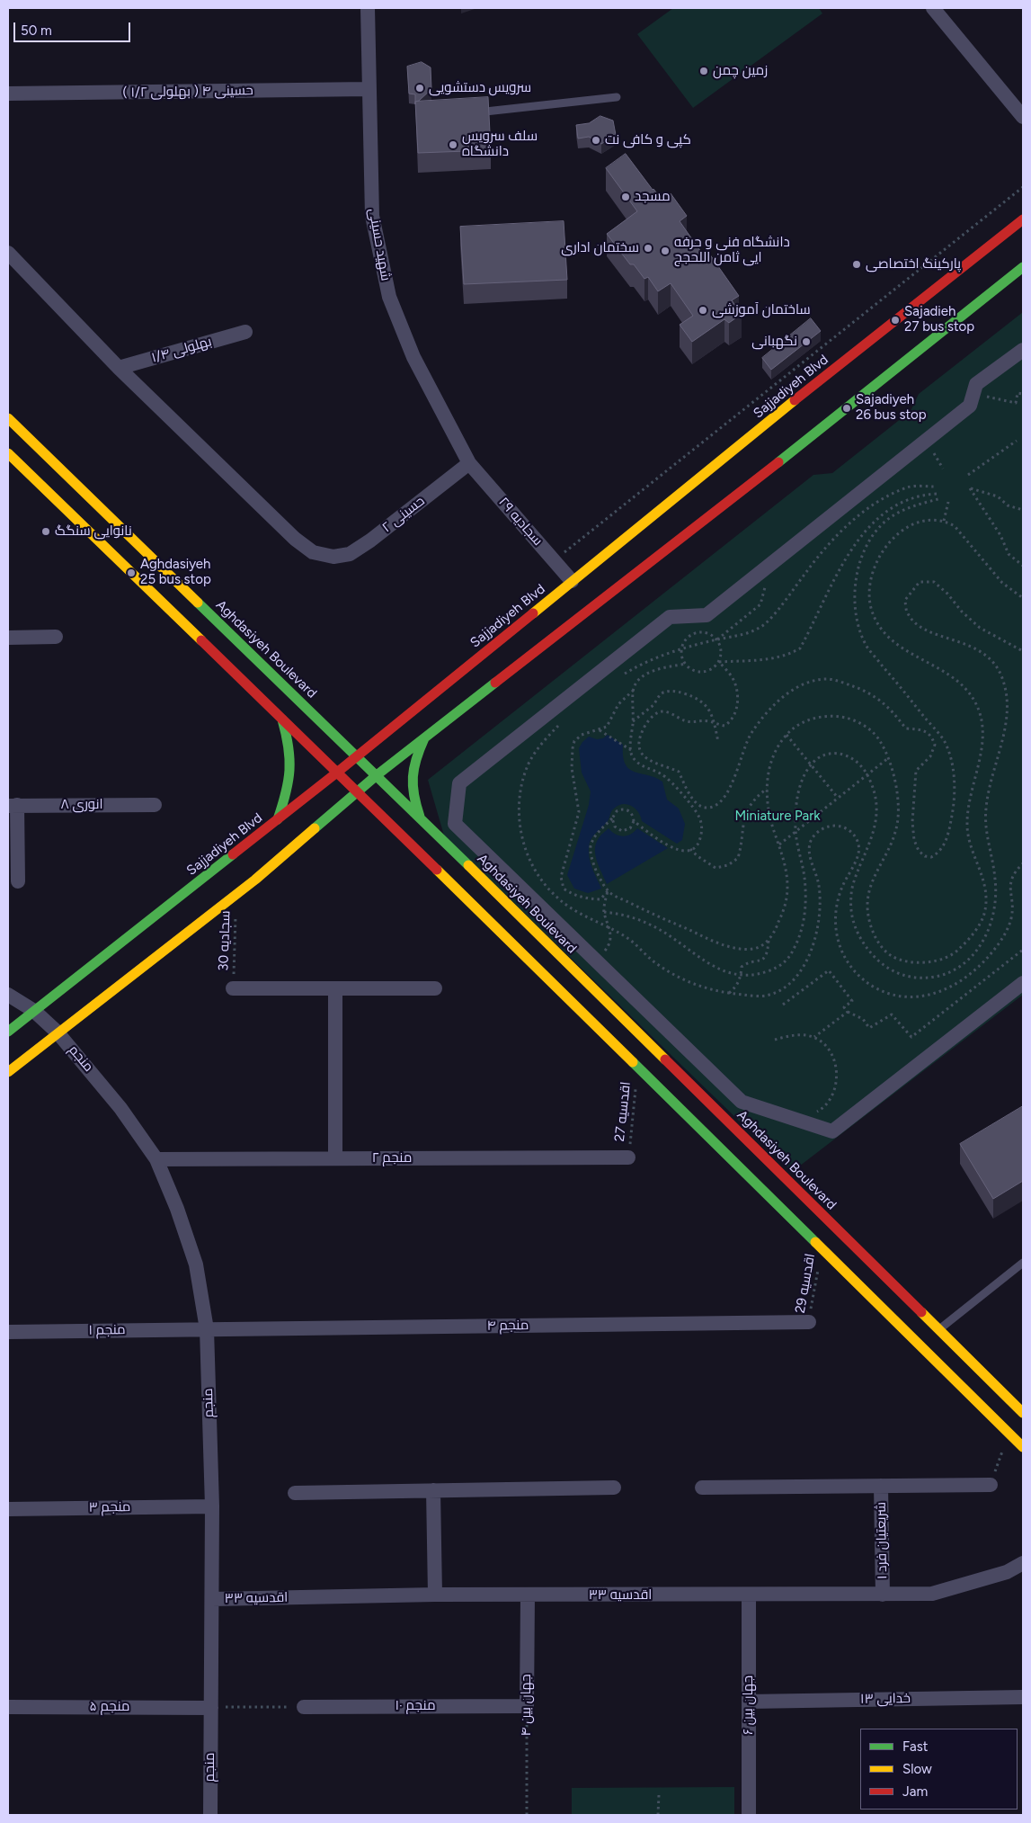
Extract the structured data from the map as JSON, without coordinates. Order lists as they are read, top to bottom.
{
  "streets": {
    "main road": ["Sajjadiyeh Blvd", "Aghdasiyeh Boulevard"],
    "street": [
      "حسینی ۴ ( بهلولی ۱/۲ )",
      "شهید حسینی",
      "بهلولی ۱/۴",
      "حسینی ۲",
      "سجادیه ۲۹",
      "انوری ۸",
      "منجم",
      "منجم ۲",
      "منجم ۴",
      "منجم ۱",
      "منجم ۳",
      "شریعتیان فرد ۱",
      "اقدسیه ۳۳",
      "خدایی ۱۳",
      "جهان بین ۴",
      "جهان بین ۶",
      "منجم ۱۰",
      "منجم ۵"
    ],
    "path": ["سجادیه 30", "اقدسیه 27", "اقدسیه 29"]
  },
  "crossings": [
    ["حسینی ۴ ( بهلولی ۱/۲ )", "شهید حسینی"],
    ["شهید حسینی", "حسینی ۲"],
    ["شهید حسینی", "سجادیه ۲۹"],
    ["بهلولی ۱/۴", "حسینی ۲"],
    ["Sajjadiyeh Blvd", "سجادیه ۲۹"],
    ["Sajjadiyeh Blvd", "Aghdasiyeh Boulevard"],
    ["Sajjadiyeh Blvd", "منجم"],
    ["حسینی ۲", "سجادیه ۲۹"],
    ["منجم", "منجم ۲"],
    ["منجم", "منجم ۴"],
    ["منجم", "منجم ۱"],
    ["منجم", "منجم ۳"],
    ["منجم", "اقدسیه ۳۳"],
    ["منجم", "منجم ۵"],
    ["اقدسیه 27", "منجم ۲"],
    ["اقدسیه 29", "منجم ۴"],
    ["منجم ۴", "منجم ۱"],
    ["شریعتیان فرد ۱", "اقدسیه ۳۳"],
    ["اقدسیه ۳۳", "جهان بین ۴"],
    ["اقدسیه ۳۳", "جهان بین ۶"],
    ["خدایی ۱۳", "جهان بین ۶"],
    ["جهان بین ۴", "منجم ۱۰"]
  ],
  "parks": ["Miniature Park"],
  "places": [
    "زمین چمن",
    "سرویس دستشویی",
    "کپی و کافی نت",
    "سلف سرویس دانشگاه",
    "مسجد",
    "سختمان اداری",
    "دانشگاه فنی و حرفه ایی ثامن اللحجج",
    "پارکینگ اختصاصی",
    "ساختمان آموزشی",
    "Sajadieh 27 bus stop",
    "نگهبانی",
    "Sajadiyeh 26 bus stop",
    "نانوایی سنگگ",
    "Aghdasiyeh 25 bus stop"
  ],
  "legend": ["Fast", "Slow", "Jam"],
  "scale_bar": "50 m"
}
